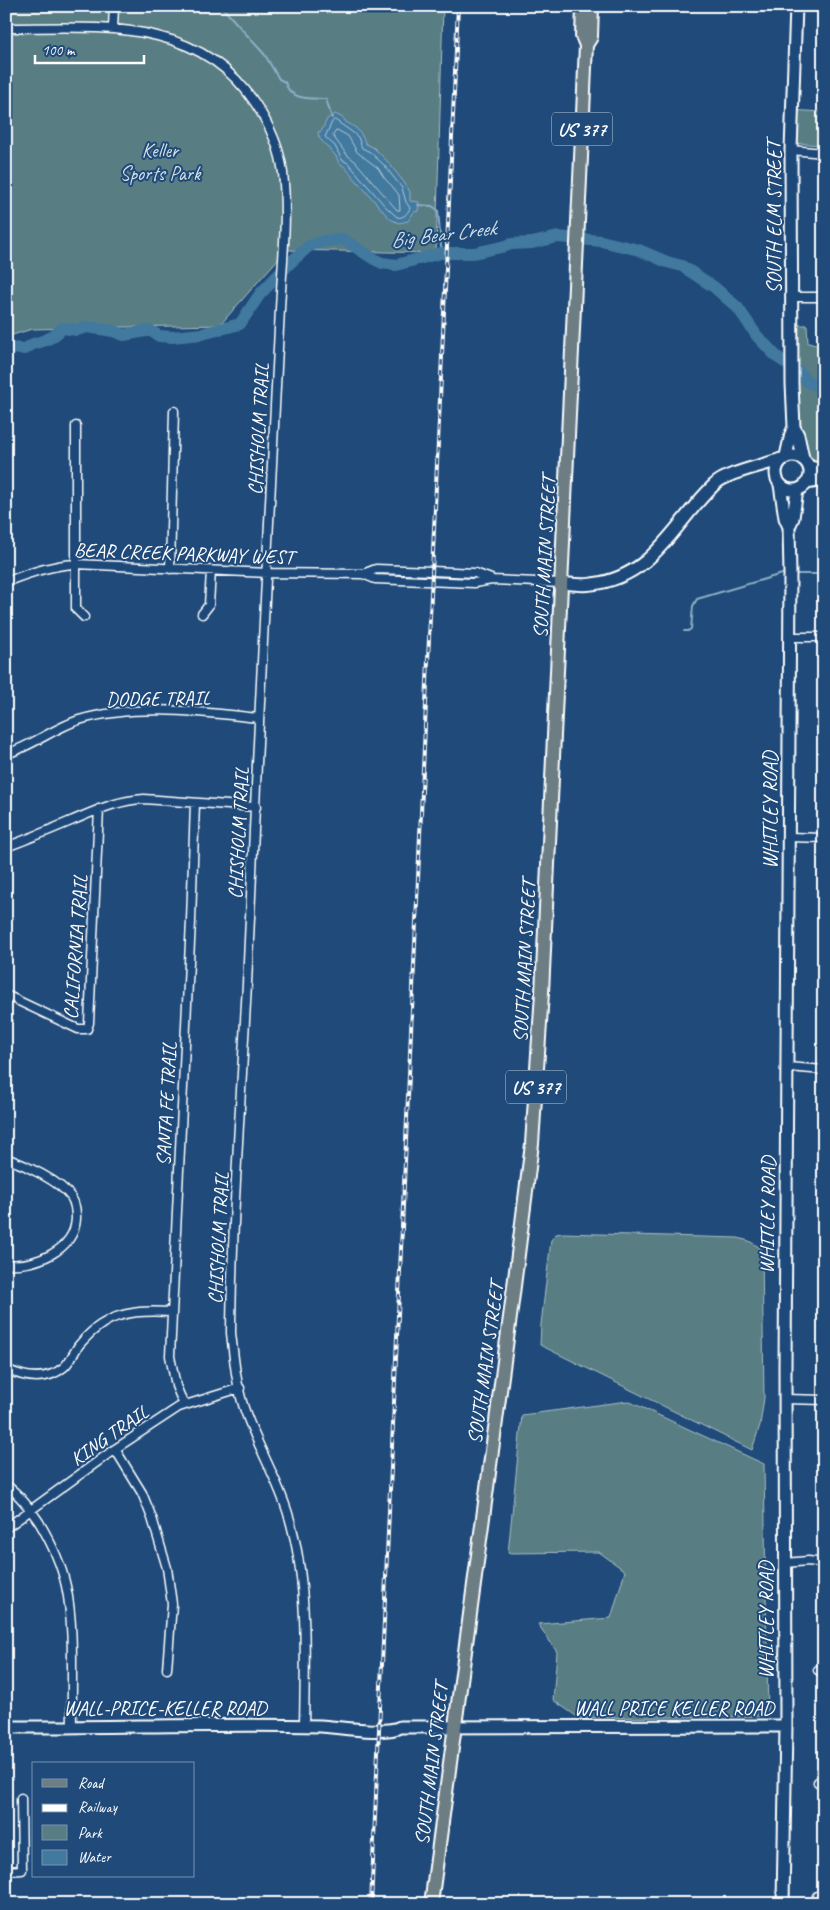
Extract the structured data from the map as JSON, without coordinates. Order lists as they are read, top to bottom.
{
  "streets": {
    "main road": ["US 377", "SOUTH MAIN STREET"],
    "street": [
      "SOUTH ELM STREET",
      "CHISHOLM TRAIL",
      "BEAR CREEK PARKWAY WEST",
      "DODGE TRAIL",
      "WHITLEY ROAD",
      "CALIFORNIA TRAIL",
      "SANTA FE TRAIL",
      "KING TRAIL",
      "WALL-PRICE-KELLER ROAD",
      "WALL PRICE KELLER ROAD"
    ]
  },
  "crossings": [
    ["SOUTH ELM STREET", "WHITLEY ROAD"],
    ["CHISHOLM TRAIL", "BEAR CREEK PARKWAY WEST"],
    ["CHISHOLM TRAIL", "DODGE TRAIL"],
    ["CHISHOLM TRAIL", "KING TRAIL"],
    ["CHISHOLM TRAIL", "WALL-PRICE-KELLER ROAD"],
    ["BEAR CREEK PARKWAY WEST", "SOUTH MAIN STREET"],
    ["SOUTH MAIN STREET", "WALL-PRICE-KELLER ROAD"],
    ["WHITLEY ROAD", "WALL PRICE KELLER ROAD"],
    ["SANTA FE TRAIL", "KING TRAIL"],
    ["WALL-PRICE-KELLER ROAD", "WALL PRICE KELLER ROAD"]
  ],
  "water": ["Big Bear Creek"],
  "parks": ["Keller Sports Park"],
  "legend": [
    "Road",
    "Railway",
    "Park",
    "Water"
  ],
  "scale_bar": "100 m"
}
